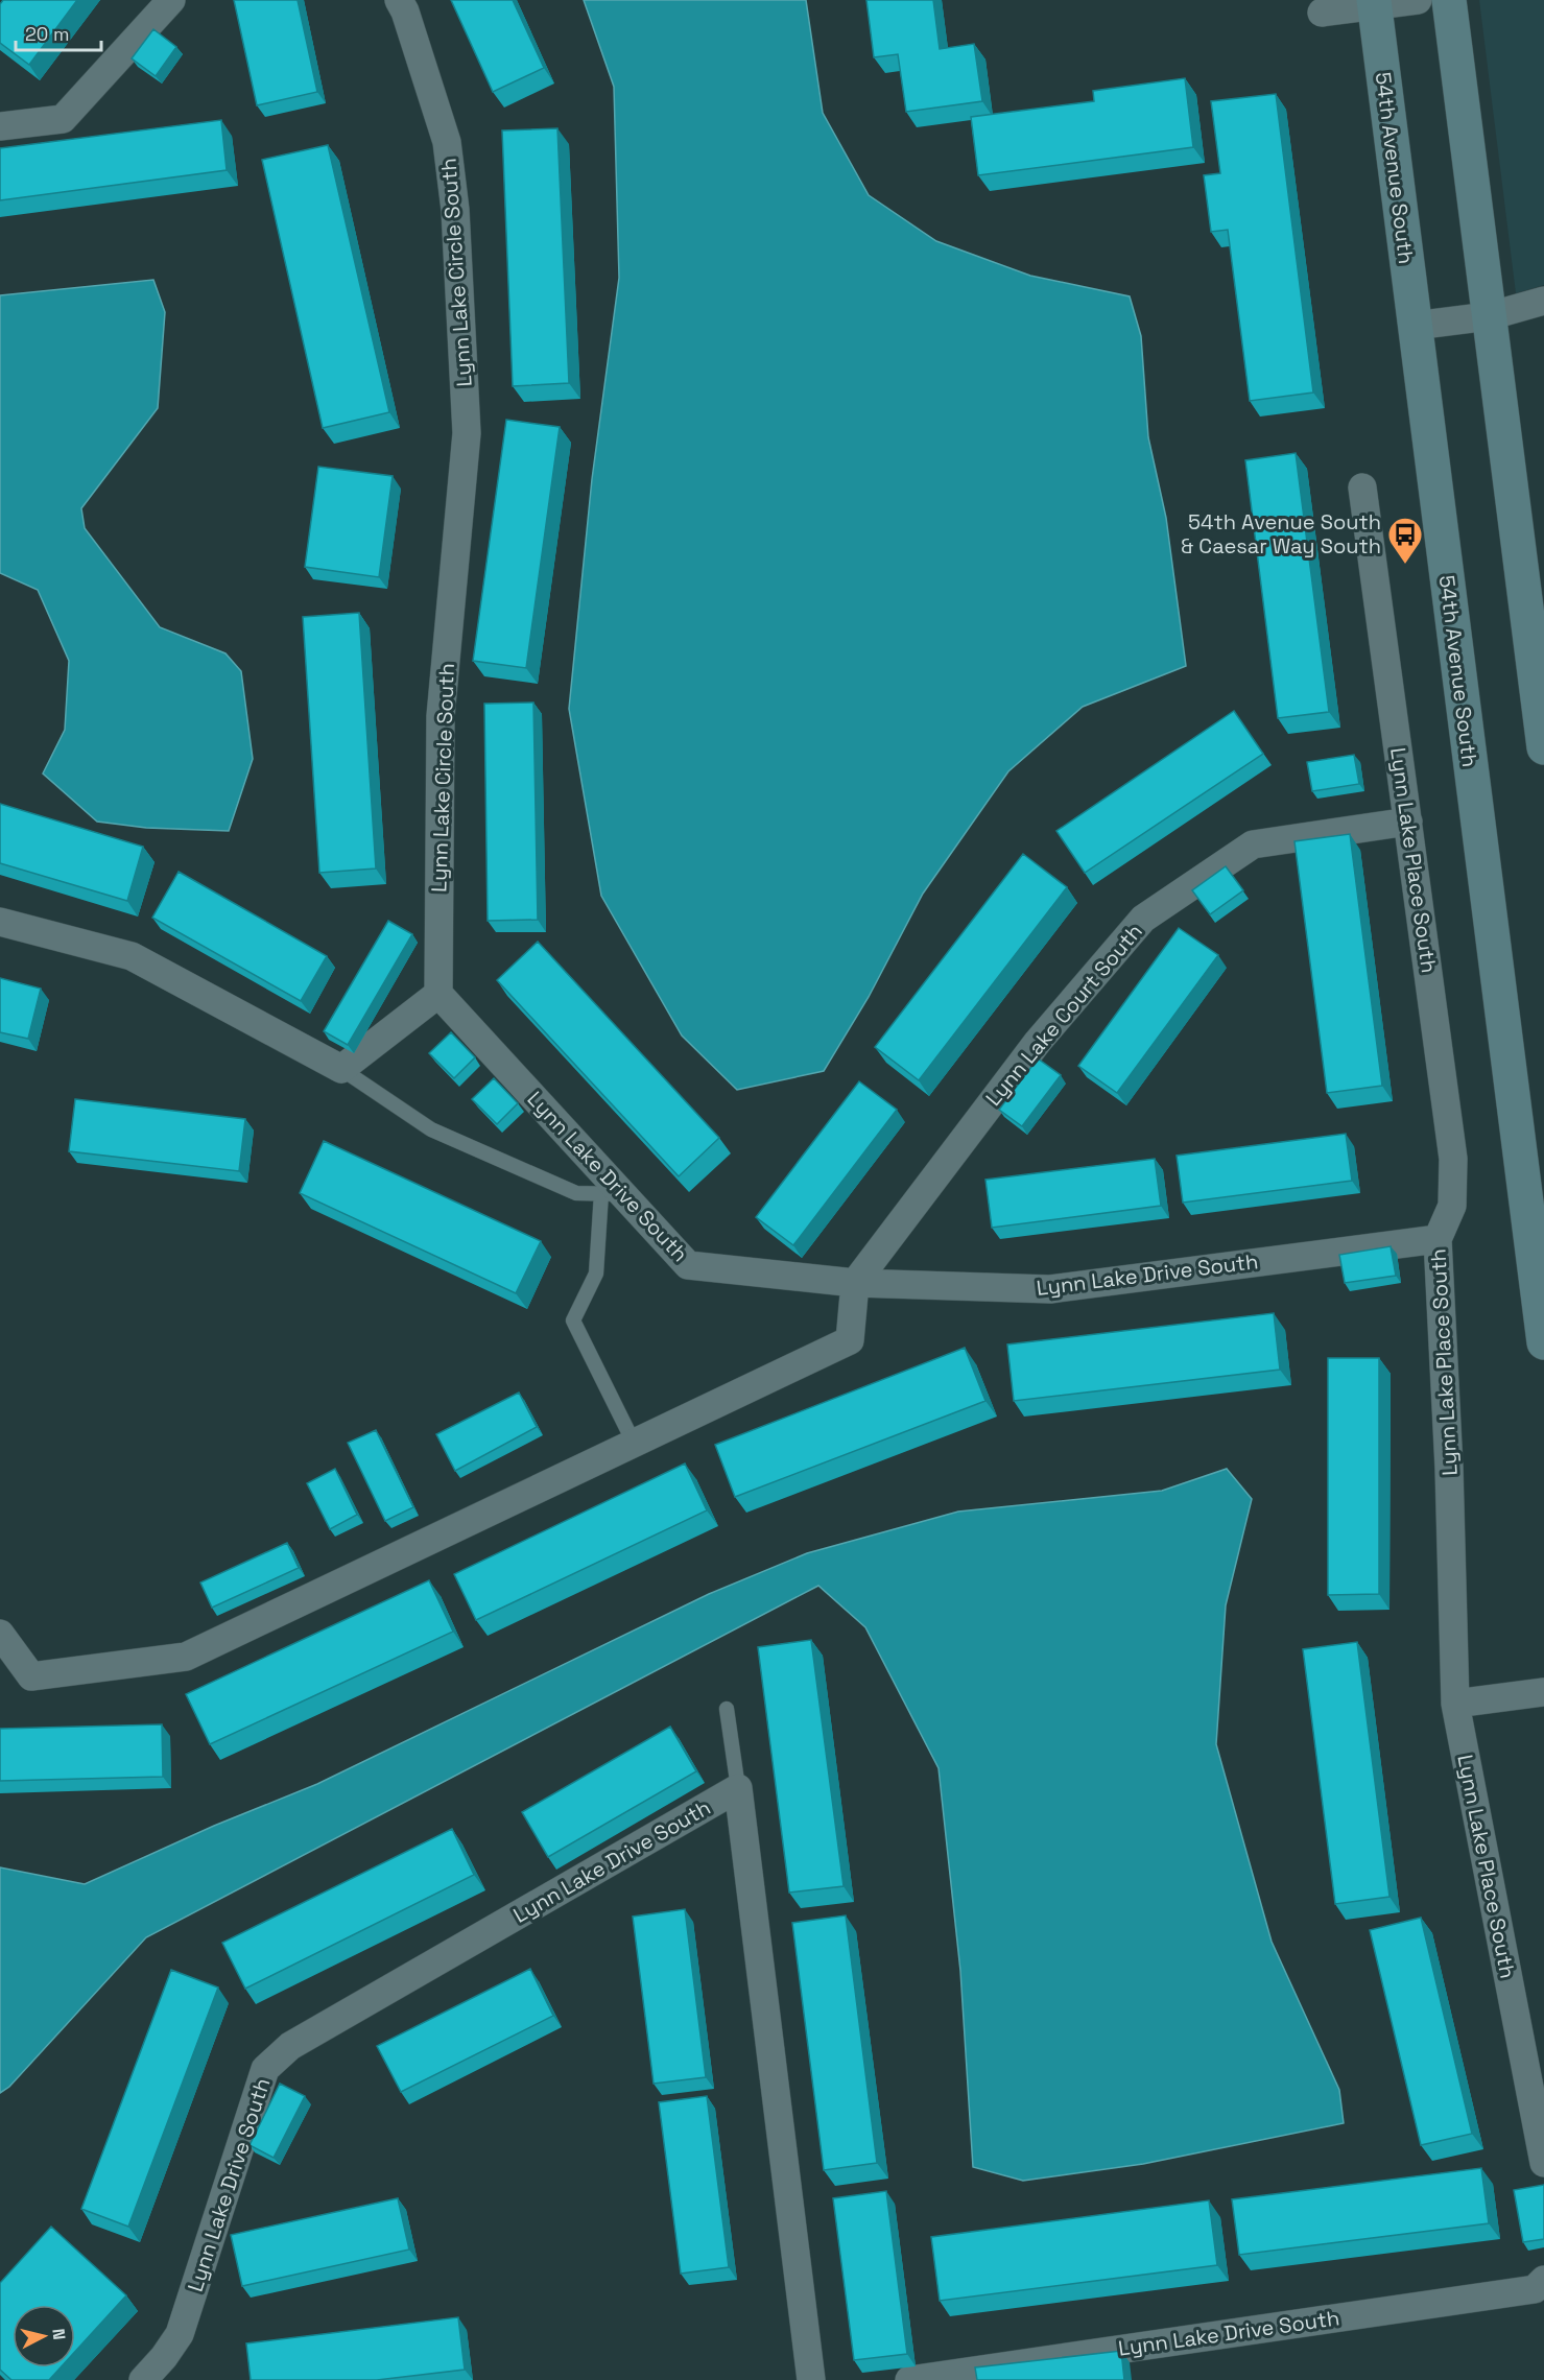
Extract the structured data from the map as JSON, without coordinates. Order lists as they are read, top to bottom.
{
  "streets": {
    "main road": ["54th Avenue South"],
    "street": [
      "Lynn Lake Circle South",
      "Lynn Lake Place South",
      "Lynn Lake Court South",
      "Lynn Lake Drive South"
    ]
  },
  "crossings": [
    ["Lynn Lake Circle South", "Lynn Lake Drive South"],
    ["Lynn Lake Place South", "Lynn Lake Court South"],
    ["Lynn Lake Place South", "Lynn Lake Drive South"],
    ["Lynn Lake Court South", "Lynn Lake Drive South"]
  ],
  "places": {
    "bus stop": ["54th Avenue South & Caesar Way South"]
  },
  "scale_bar": "20 m",
  "north": "right"
}
